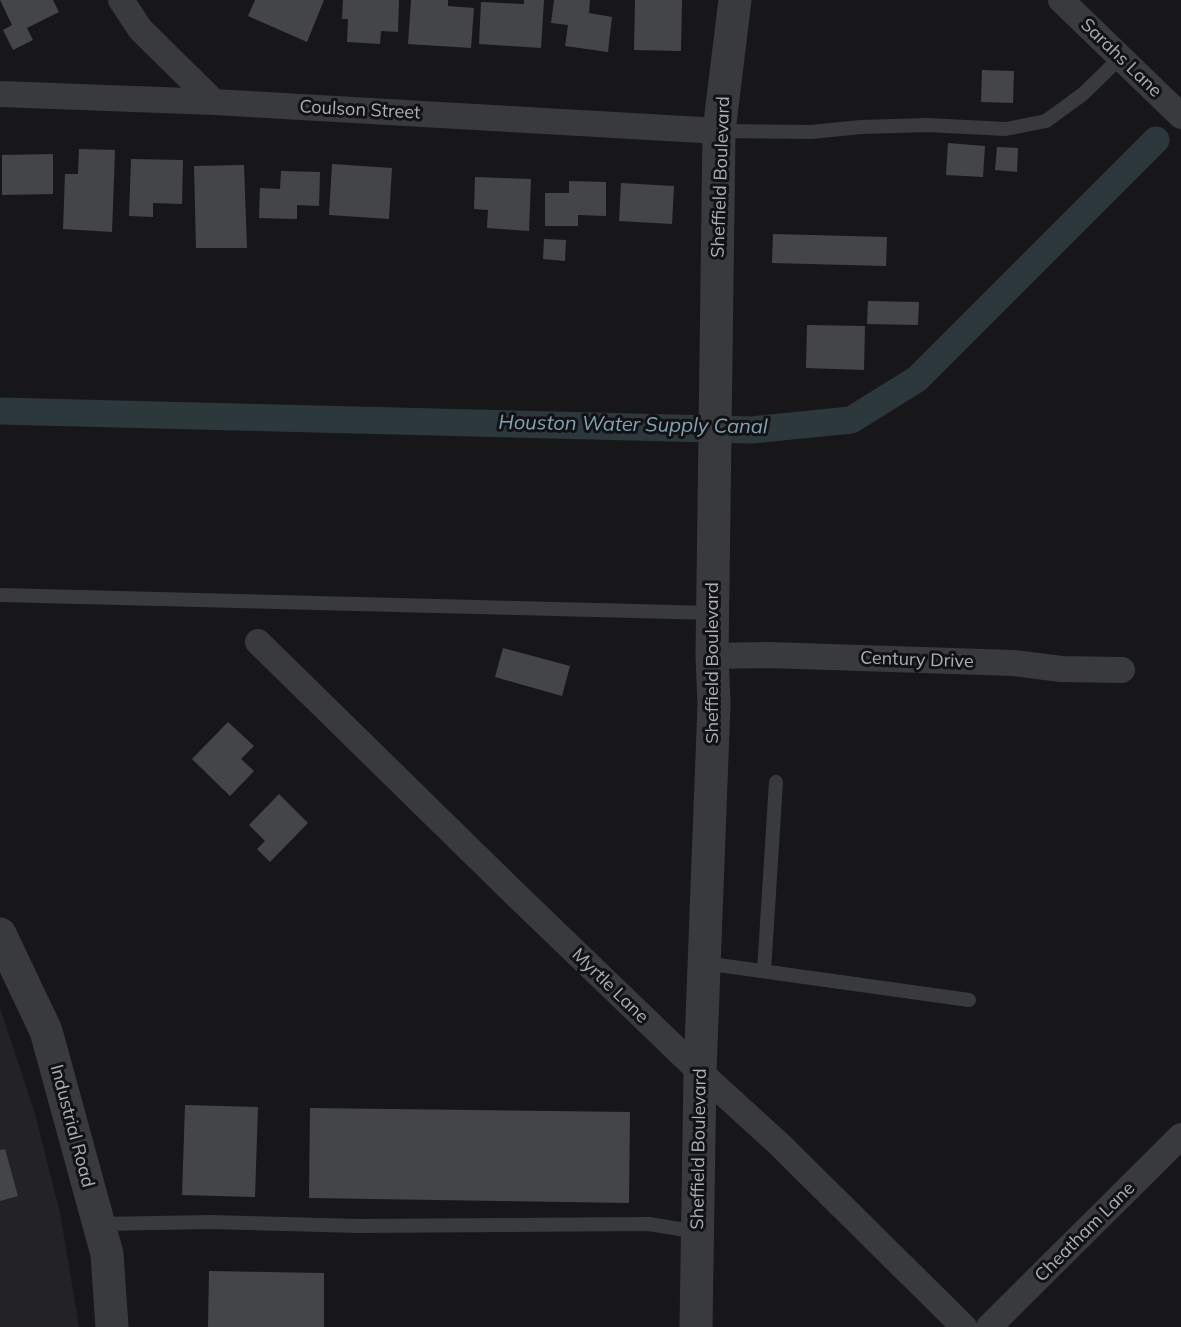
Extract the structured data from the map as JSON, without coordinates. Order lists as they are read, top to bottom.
{
  "streets": {
    "street": [
      "Sarahs Lane",
      "Coulson Street",
      "Sheffield Boulevard",
      "Century Drive",
      "Myrtle Lane",
      "Industrial Road",
      "Cheatham Lane"
    ]
  },
  "crossings": [
    ["Coulson Street", "Sheffield Boulevard"],
    ["Sheffield Boulevard", "Century Drive"],
    ["Sheffield Boulevard", "Myrtle Lane"]
  ],
  "water": ["Houston Water Supply Canal"]
}
